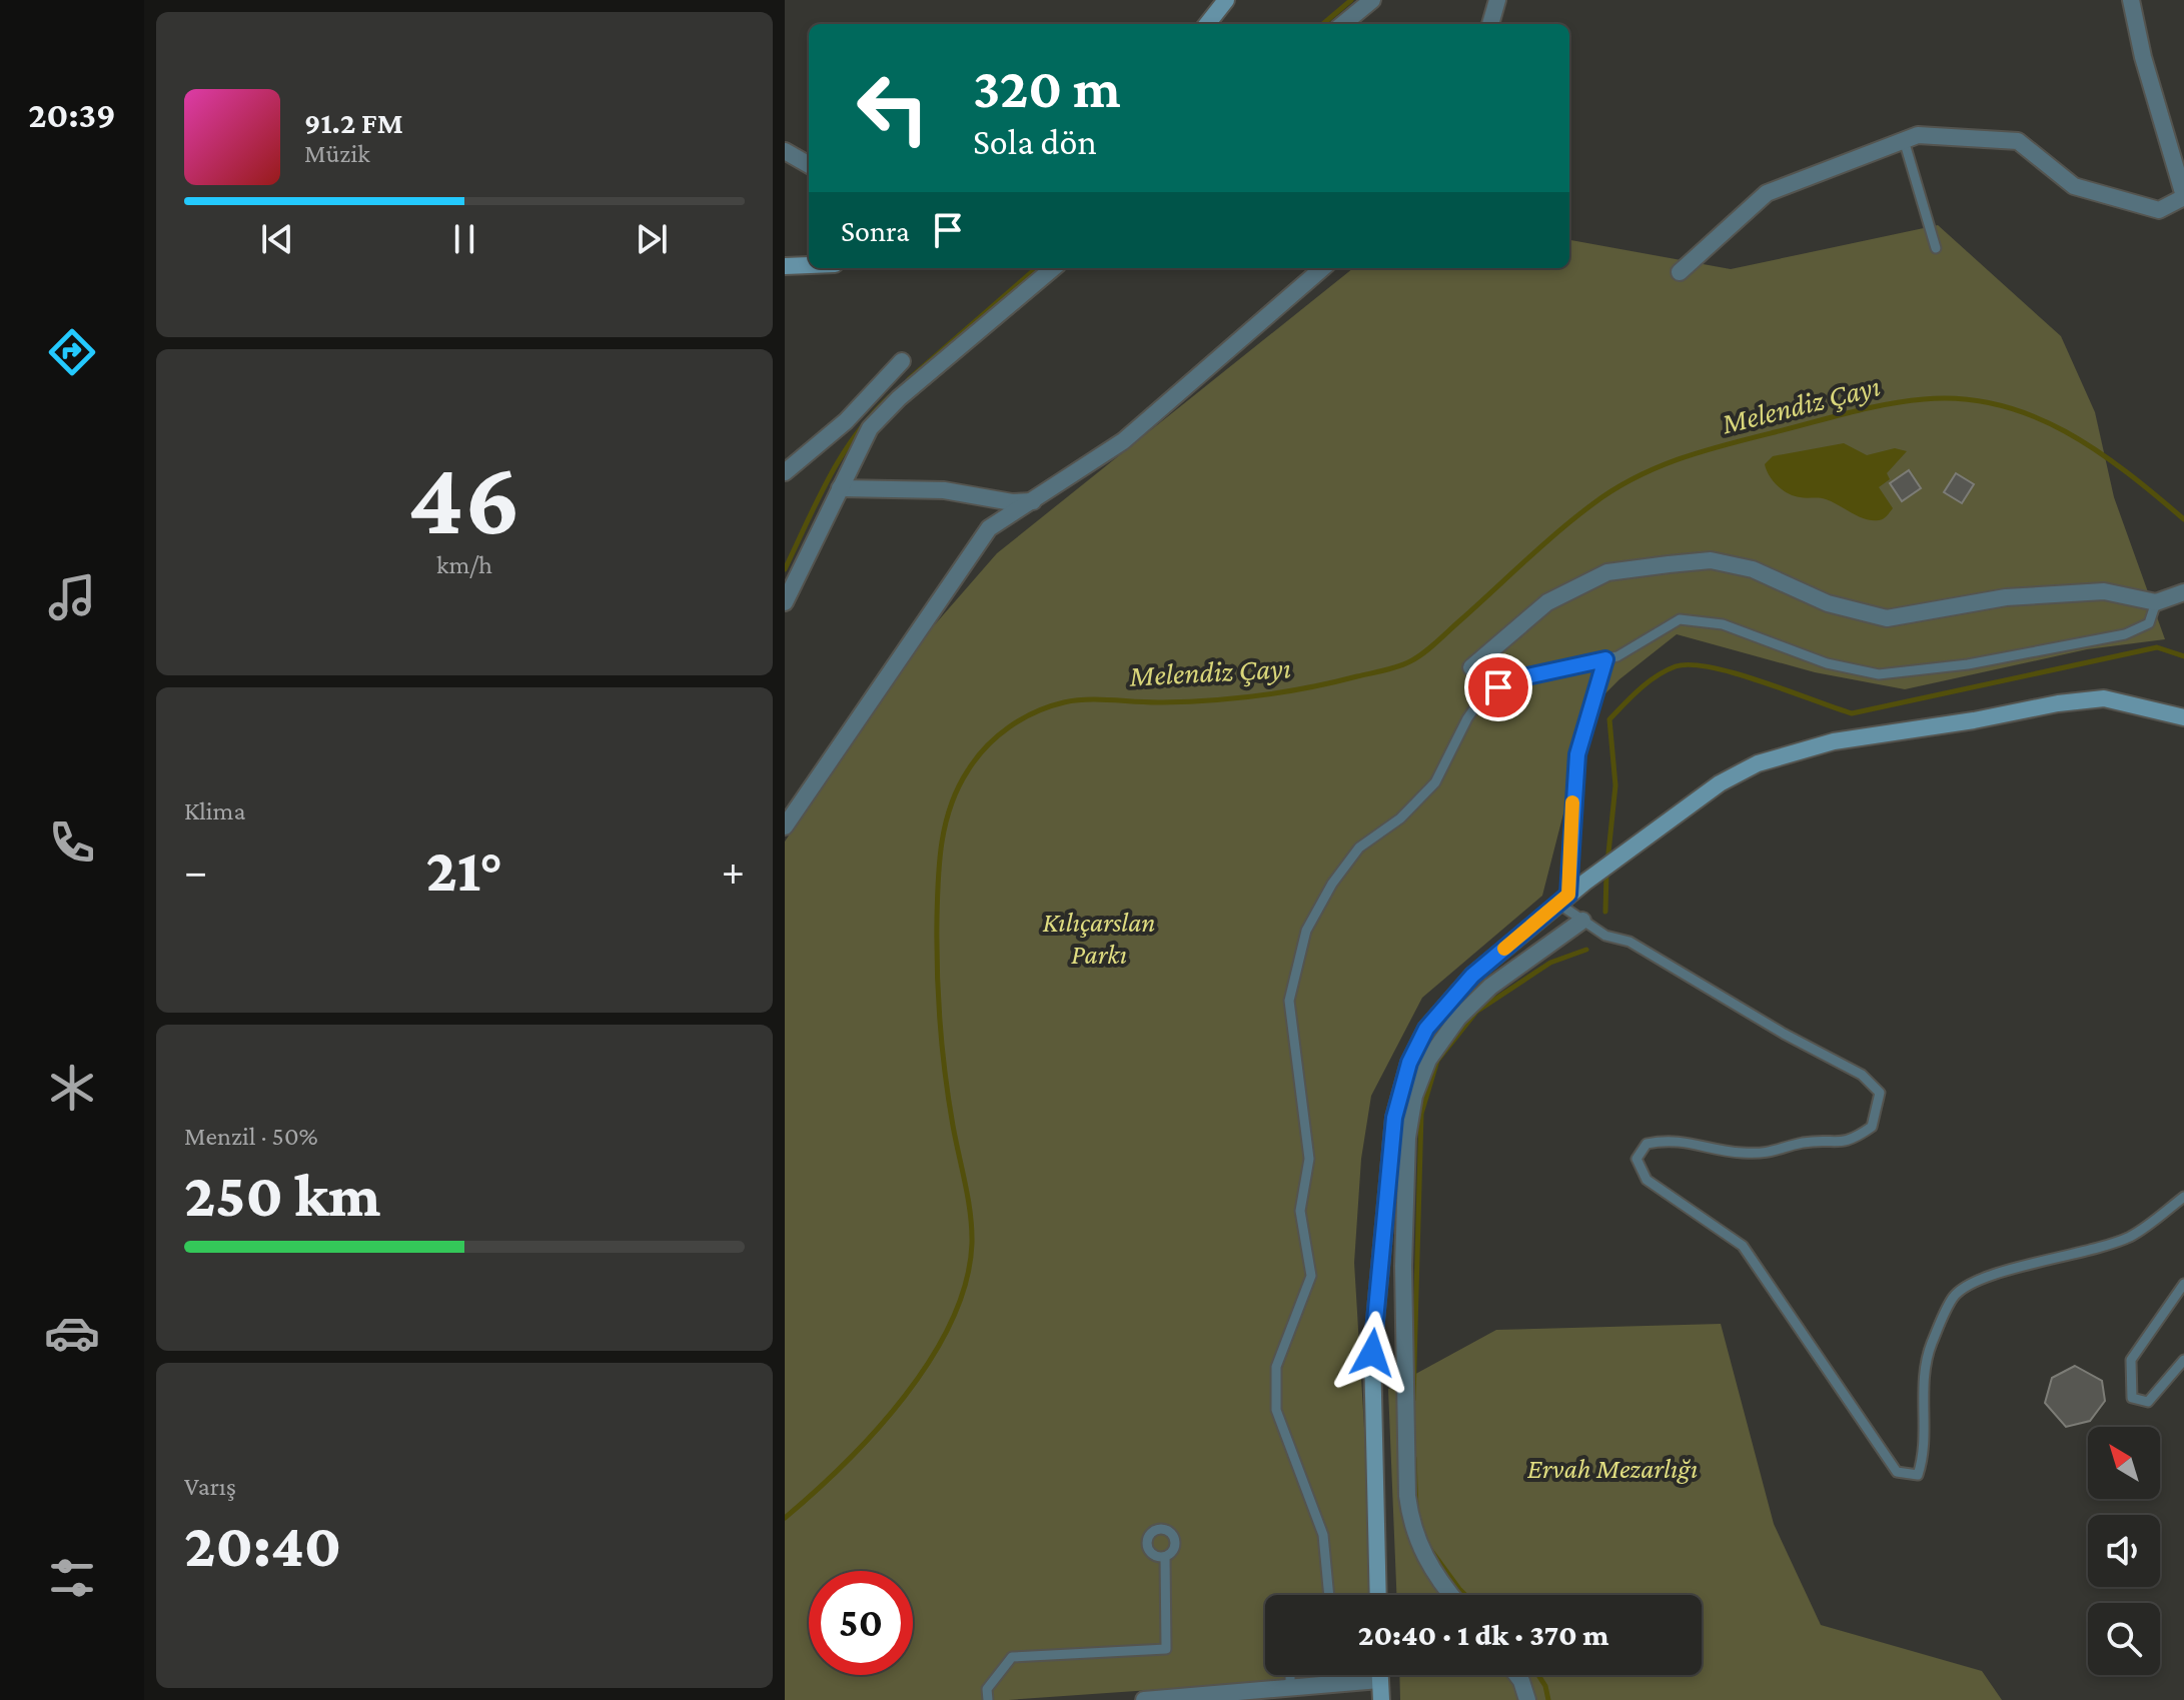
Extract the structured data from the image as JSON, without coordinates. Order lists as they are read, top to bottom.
{
  "water": ["Melendiz Çayı"],
  "parks": ["Kılıçarslan Parkı", "Ervah Mezarlığı"],
  "north": "top left",
  "page": {
    "tabs": "20:39",
    "turn": ["320 m", "Sola dön"],
    "song": ["91.2 FM", "Müzik"],
    "then": "Sonra",
    "tile": [
      ["46", "km/h"],
      "Klima",
      ["Menzil · 50%", "250 km"],
      ["Varış", "20:40"]
    ],
    "heat": ["−", "21°", "+"],
    "limit": "50",
    "trip": "20:40 · 1 dk · 370 m"
  }
}
